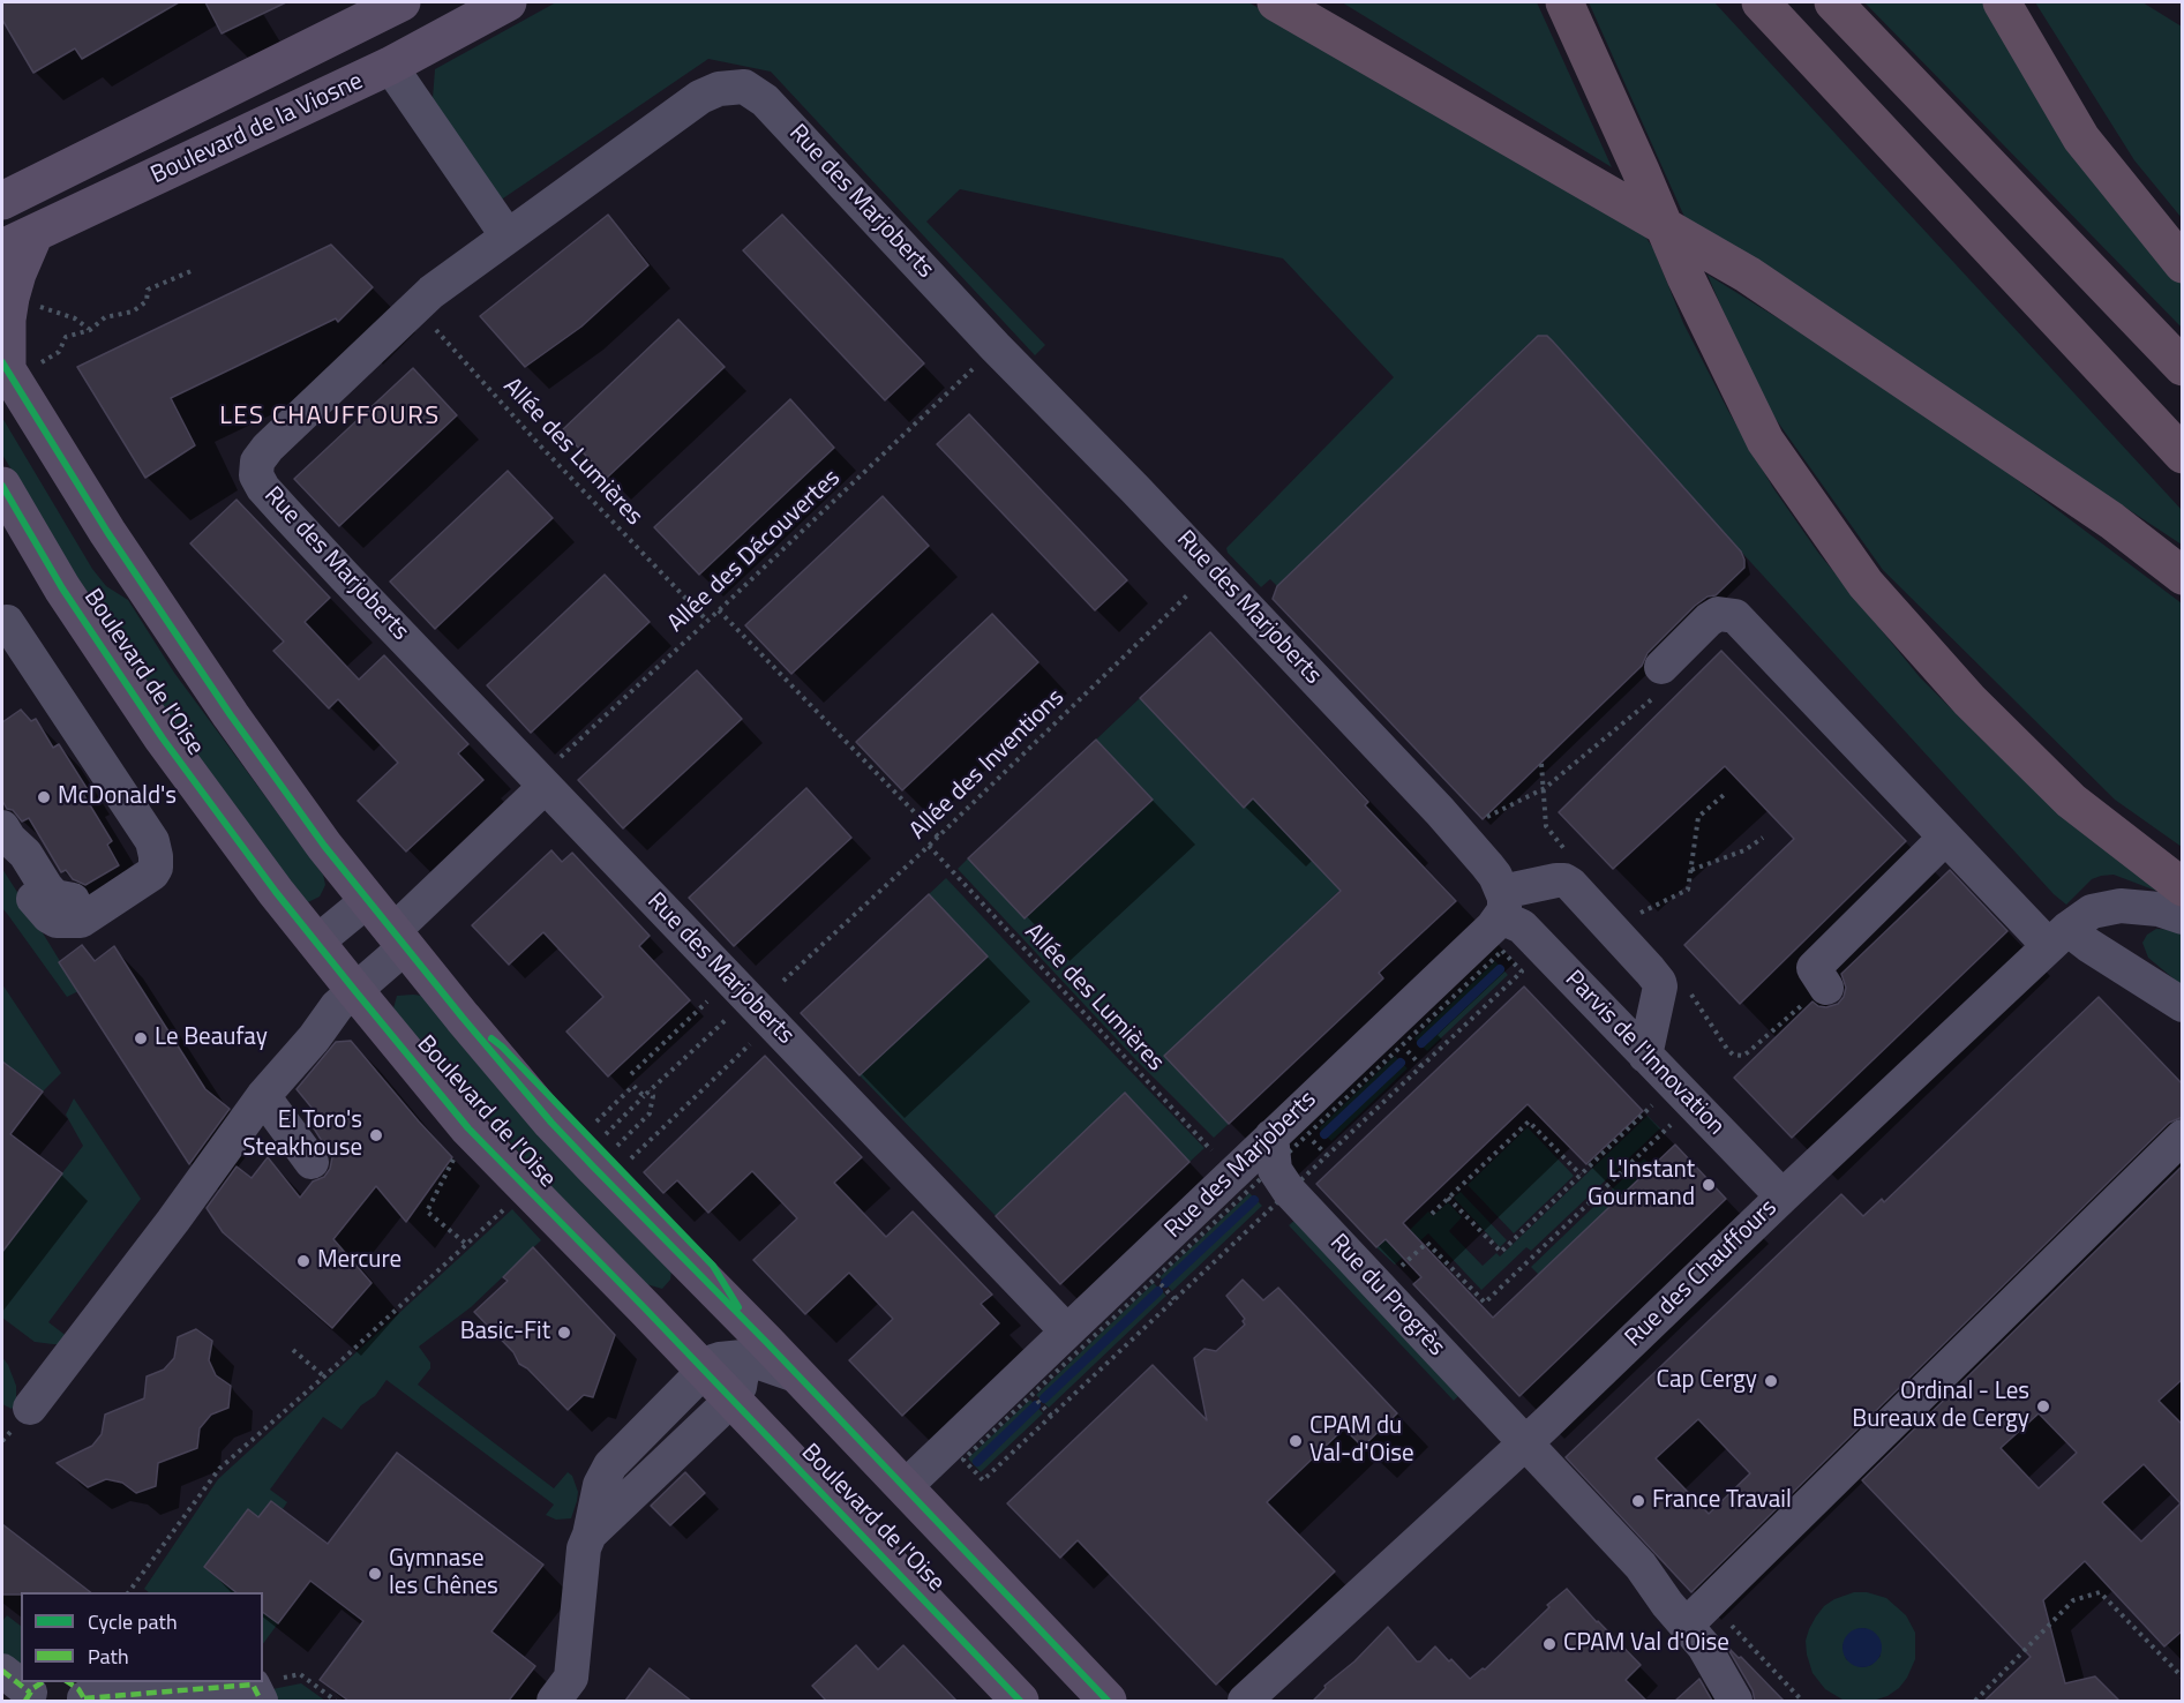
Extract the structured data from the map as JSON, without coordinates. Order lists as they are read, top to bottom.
{
  "streets": {
    "main road": ["Boulevard de la Viosne", "Boulevard de l'Oise"],
    "street": [
      "Rue des Marjoberts",
      "Parvis de l'Innovation",
      "Rue des Chauffours",
      "Rue du Progrès"
    ],
    "path": ["Allée des Lumières", "Allée des Découvertes", "Allée des Inventions"]
  },
  "crossings": [
    ["Rue des Marjoberts", "Allée des Lumières"],
    ["Rue des Marjoberts", "Allée des Découvertes"],
    ["Rue des Marjoberts", "Boulevard de l'Oise"],
    ["Rue des Marjoberts", "Allée des Inventions"],
    ["Rue des Marjoberts", "Parvis de l'Innovation"],
    ["Rue des Marjoberts", "Rue du Progrès"],
    ["Allée des Lumières", "Allée des Découvertes"],
    ["Allée des Lumières", "Allée des Inventions"],
    ["Parvis de l'Innovation", "Rue des Chauffours"],
    ["Rue des Chauffours", "Rue du Progrès"]
  ],
  "districts": ["LES CHAUFFOURS"],
  "places": [
    "McDonald's",
    "Le Beaufay",
    "El Toro's Steakhouse",
    "L'Instant Gourmand",
    "Mercure",
    "Basic-Fit",
    "Cap Cergy",
    "Ordinal - Les Bureaux de Cergy",
    "CPAM du Val-d'Oise",
    "France Travail",
    "Gymnase les Chênes",
    "CPAM Val d'Oise"
  ],
  "legend": ["Cycle path", "Path"]
}
